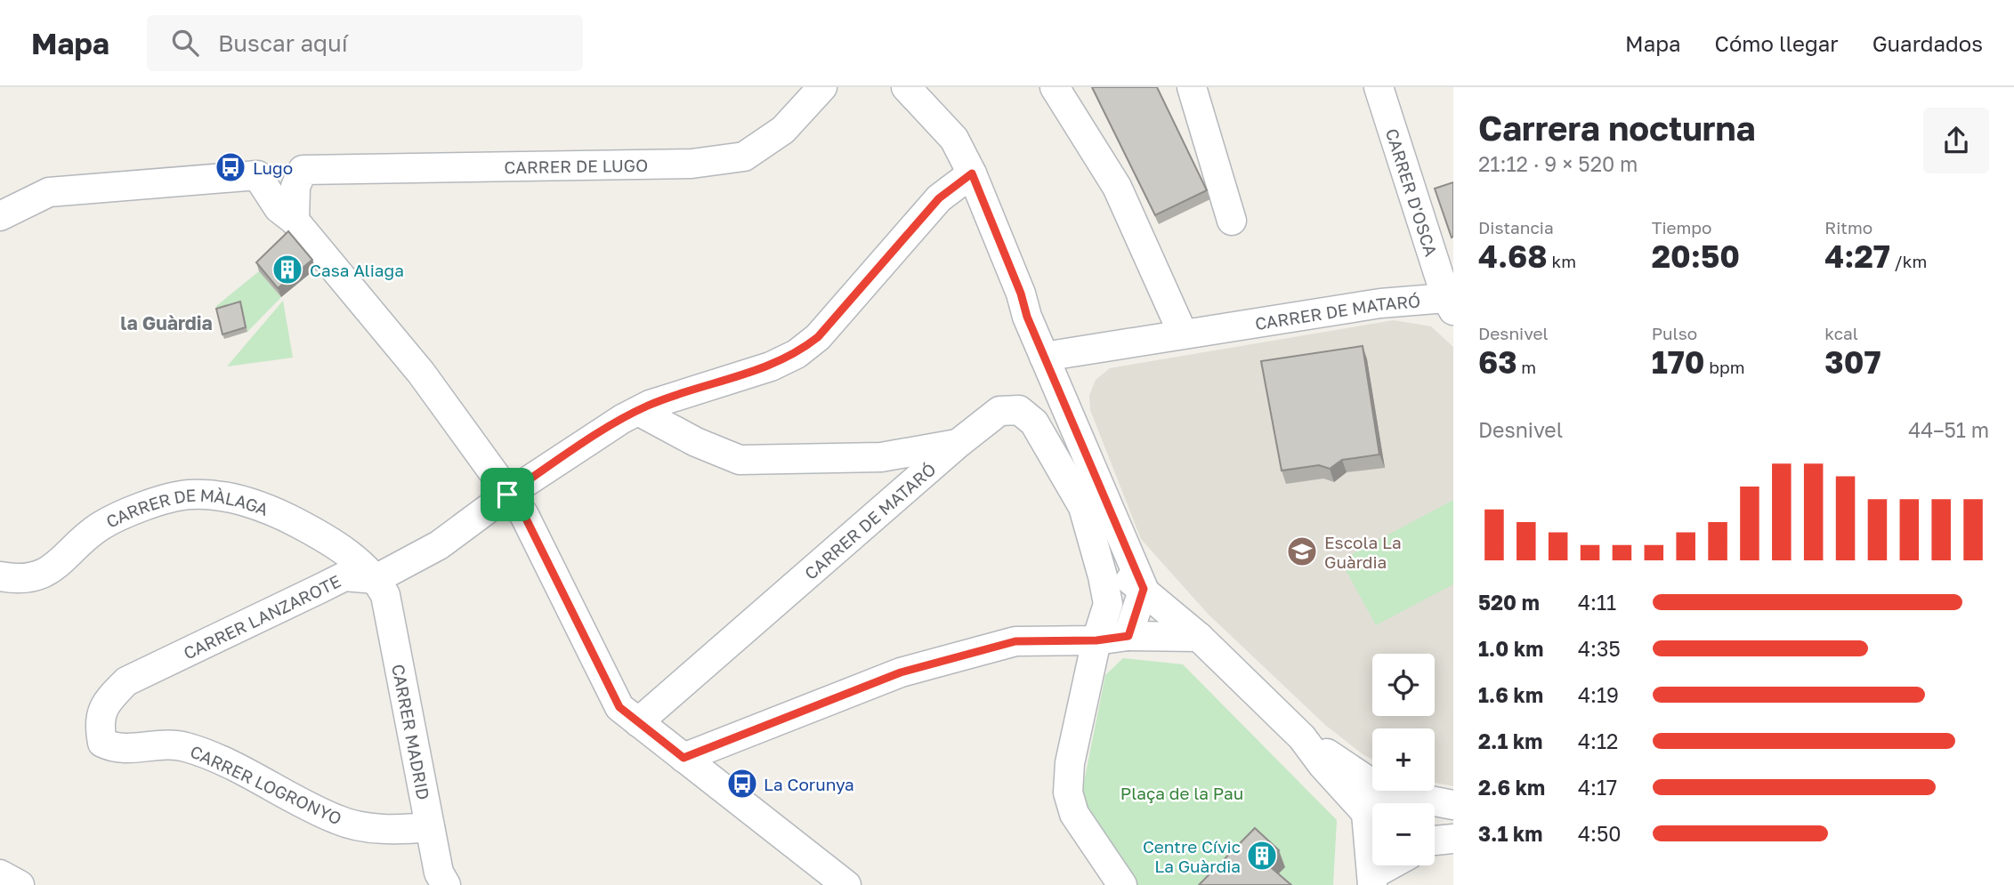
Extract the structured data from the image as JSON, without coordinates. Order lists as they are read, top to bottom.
{
  "streets": {
    "street": [
      "CARRER DE LUGO",
      "CARRER D'OSCA",
      "CARRER DE MATARÓ",
      "CARRER DE MÀLAGA",
      "CARRER LANZAROTE",
      "CARRER MADRID",
      "CARRER LOGRONYO"
    ]
  },
  "crossings": [
    ["CARRER D'OSCA", "CARRER DE MATARÓ"],
    ["CARRER DE MÀLAGA", "CARRER LANZAROTE"],
    ["CARRER DE MÀLAGA", "CARRER MADRID"],
    ["CARRER LANZAROTE", "CARRER MADRID"],
    ["CARRER LANZAROTE", "CARRER LOGRONYO"],
    ["CARRER MADRID", "CARRER LOGRONYO"]
  ],
  "districts": ["la Guàrdia"],
  "parks": ["Plaça de la Pau"],
  "places": {
    "bus stop": ["Lugo", "La Corunya"],
    "building": ["Casa Aliaga", "Centre Cívic La Guàrdia"],
    "school or university": ["Escola La Guàrdia"]
  },
  "page": {
    "header": "Mapa",
    "search": "Buscar aquí",
    "nav": ["Mapa", "Cómo llegar", "Guardados"],
    "heading": ["Carrera nocturna", "21:12 · 9 × 520 m"],
    "stats": [
      ["Distancia", "4.68 km"],
      ["Tiempo", "20:50"],
      ["Ritmo", "4:27 /km"],
      ["Desnivel", "63 m"],
      ["Pulso", "170 bpm"],
      ["kcal", "307"]
    ],
    "chart": ["Desnivel", "44–51 m"],
    "list": [
      {
        "name": "520 m",
        "note": "4:11"
      },
      {
        "name": "1.0 km",
        "note": "4:35"
      },
      {
        "name": "1.6 km",
        "note": "4:19"
      },
      {
        "name": "2.1 km",
        "note": "4:12"
      },
      {
        "name": "2.6 km",
        "note": "4:17"
      },
      {
        "name": "3.1 km",
        "note": "4:50"
      }
    ],
    "map_buttons": ["+", "−"]
  }
}
